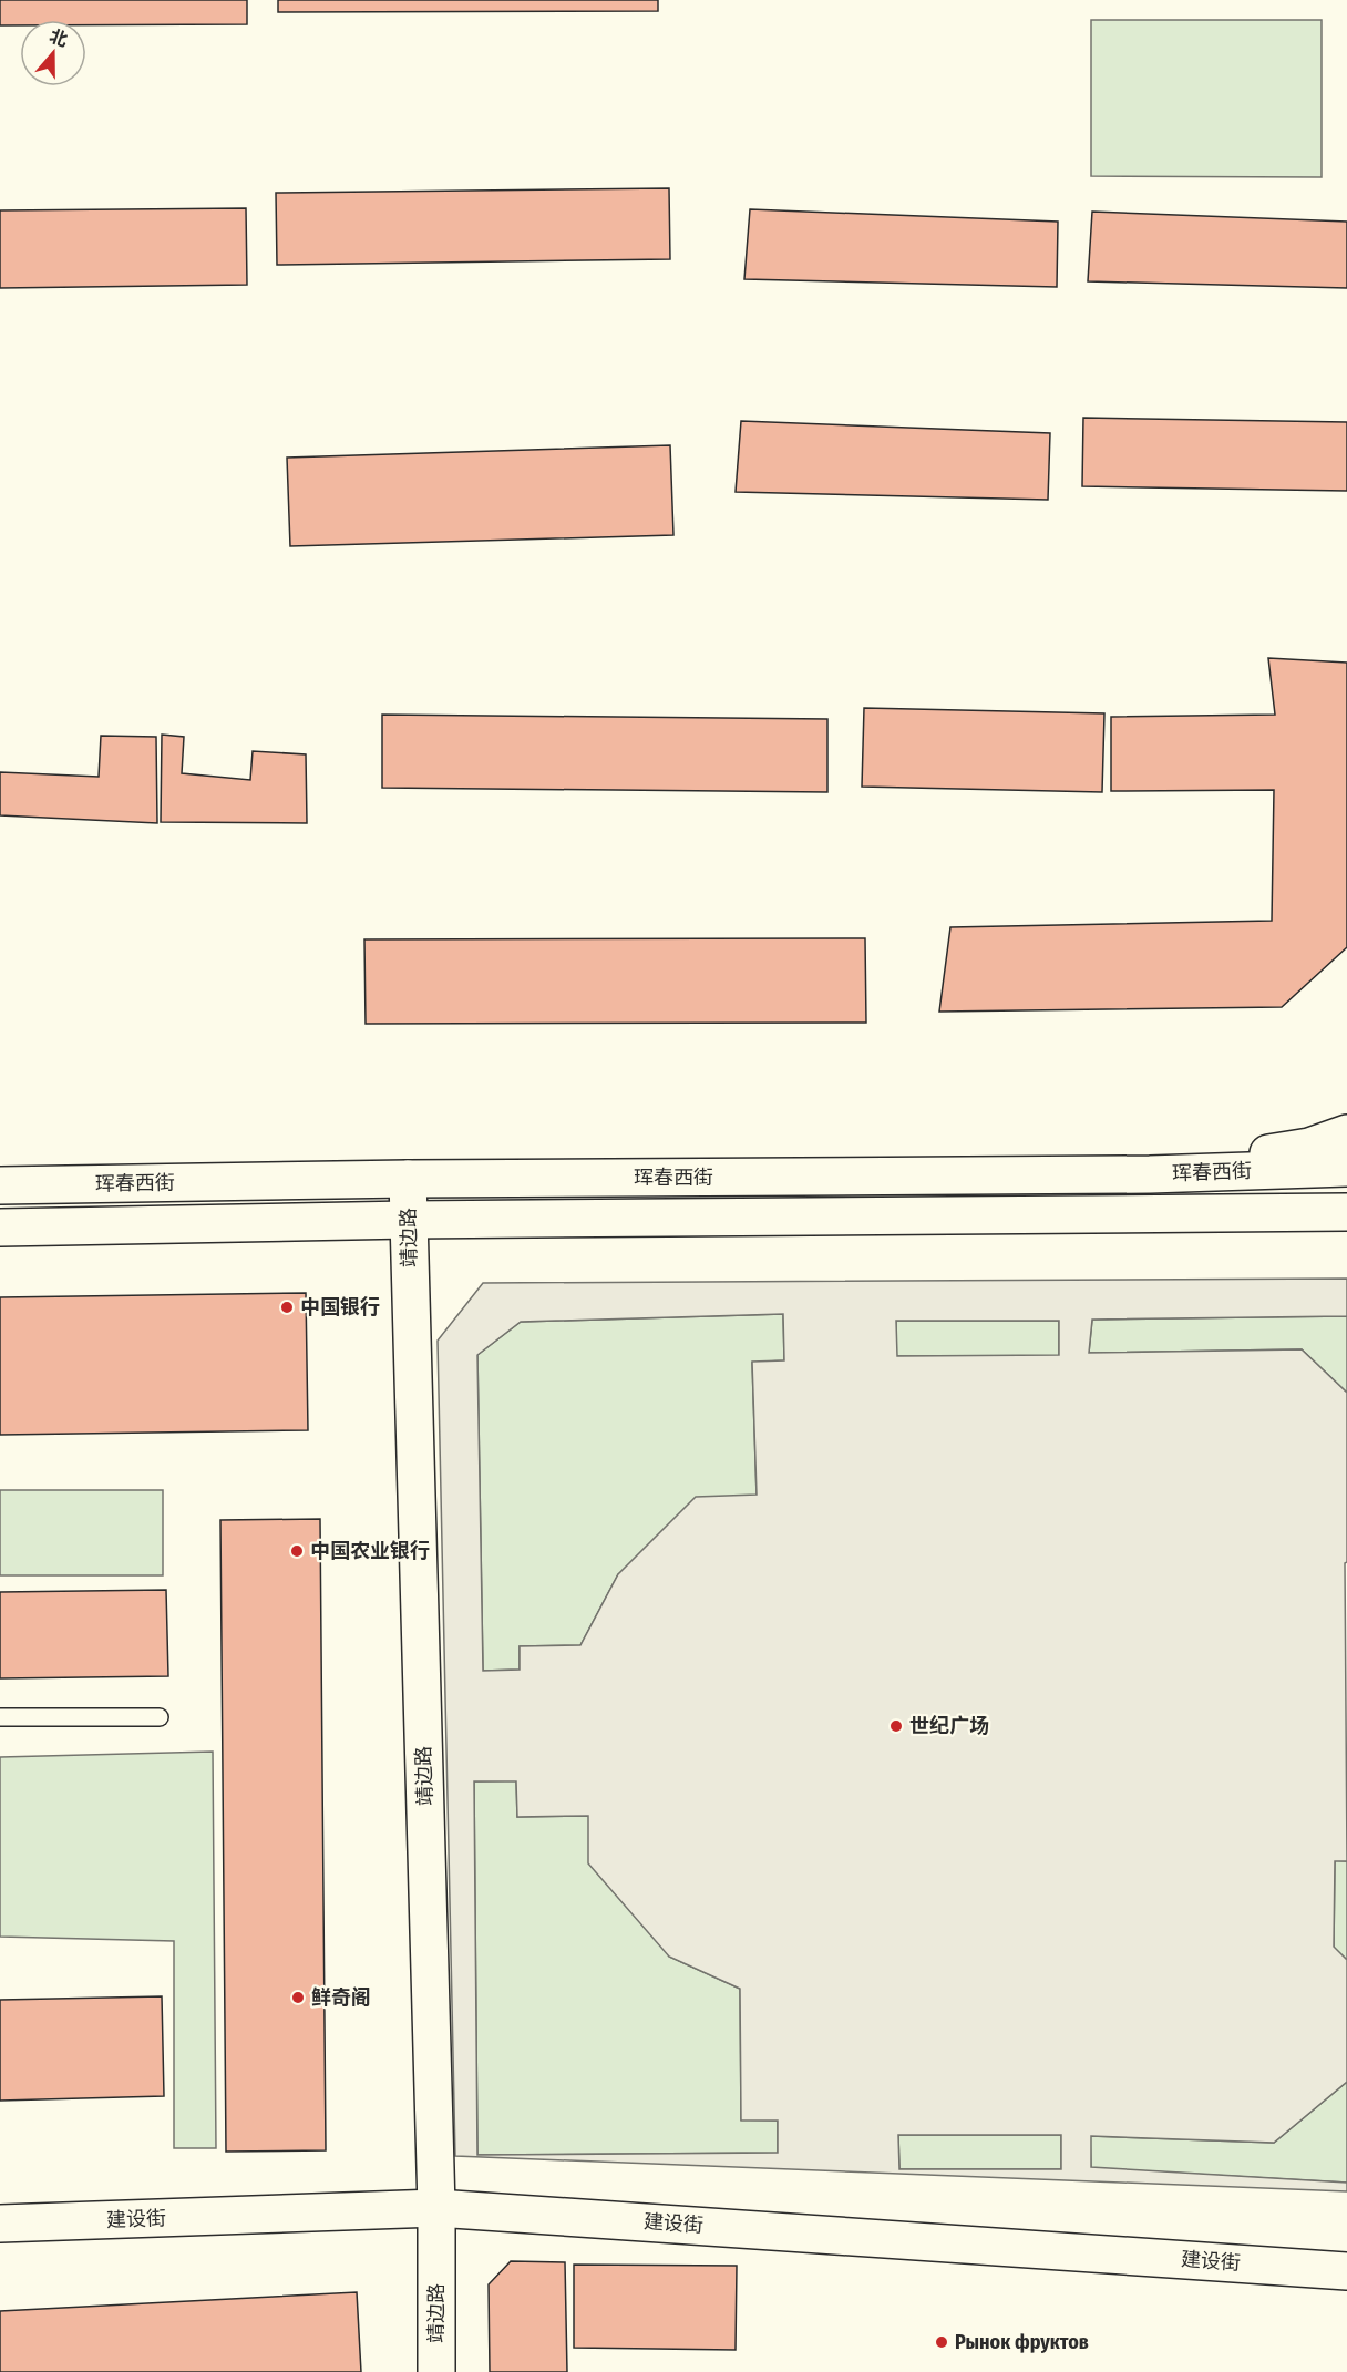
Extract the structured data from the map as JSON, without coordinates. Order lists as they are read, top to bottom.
{
  "streets": {
    "main road": ["珲春西街", "靖边路", "建设街"]
  },
  "crossings": [
    ["珲春西街", "靖边路"],
    ["靖边路", "建设街"]
  ],
  "places": [
    "中国银行",
    "中国农业银行",
    "世纪广场",
    "鲜奇阁",
    "Рынок фруктов"
  ],
  "north": "top"
}
